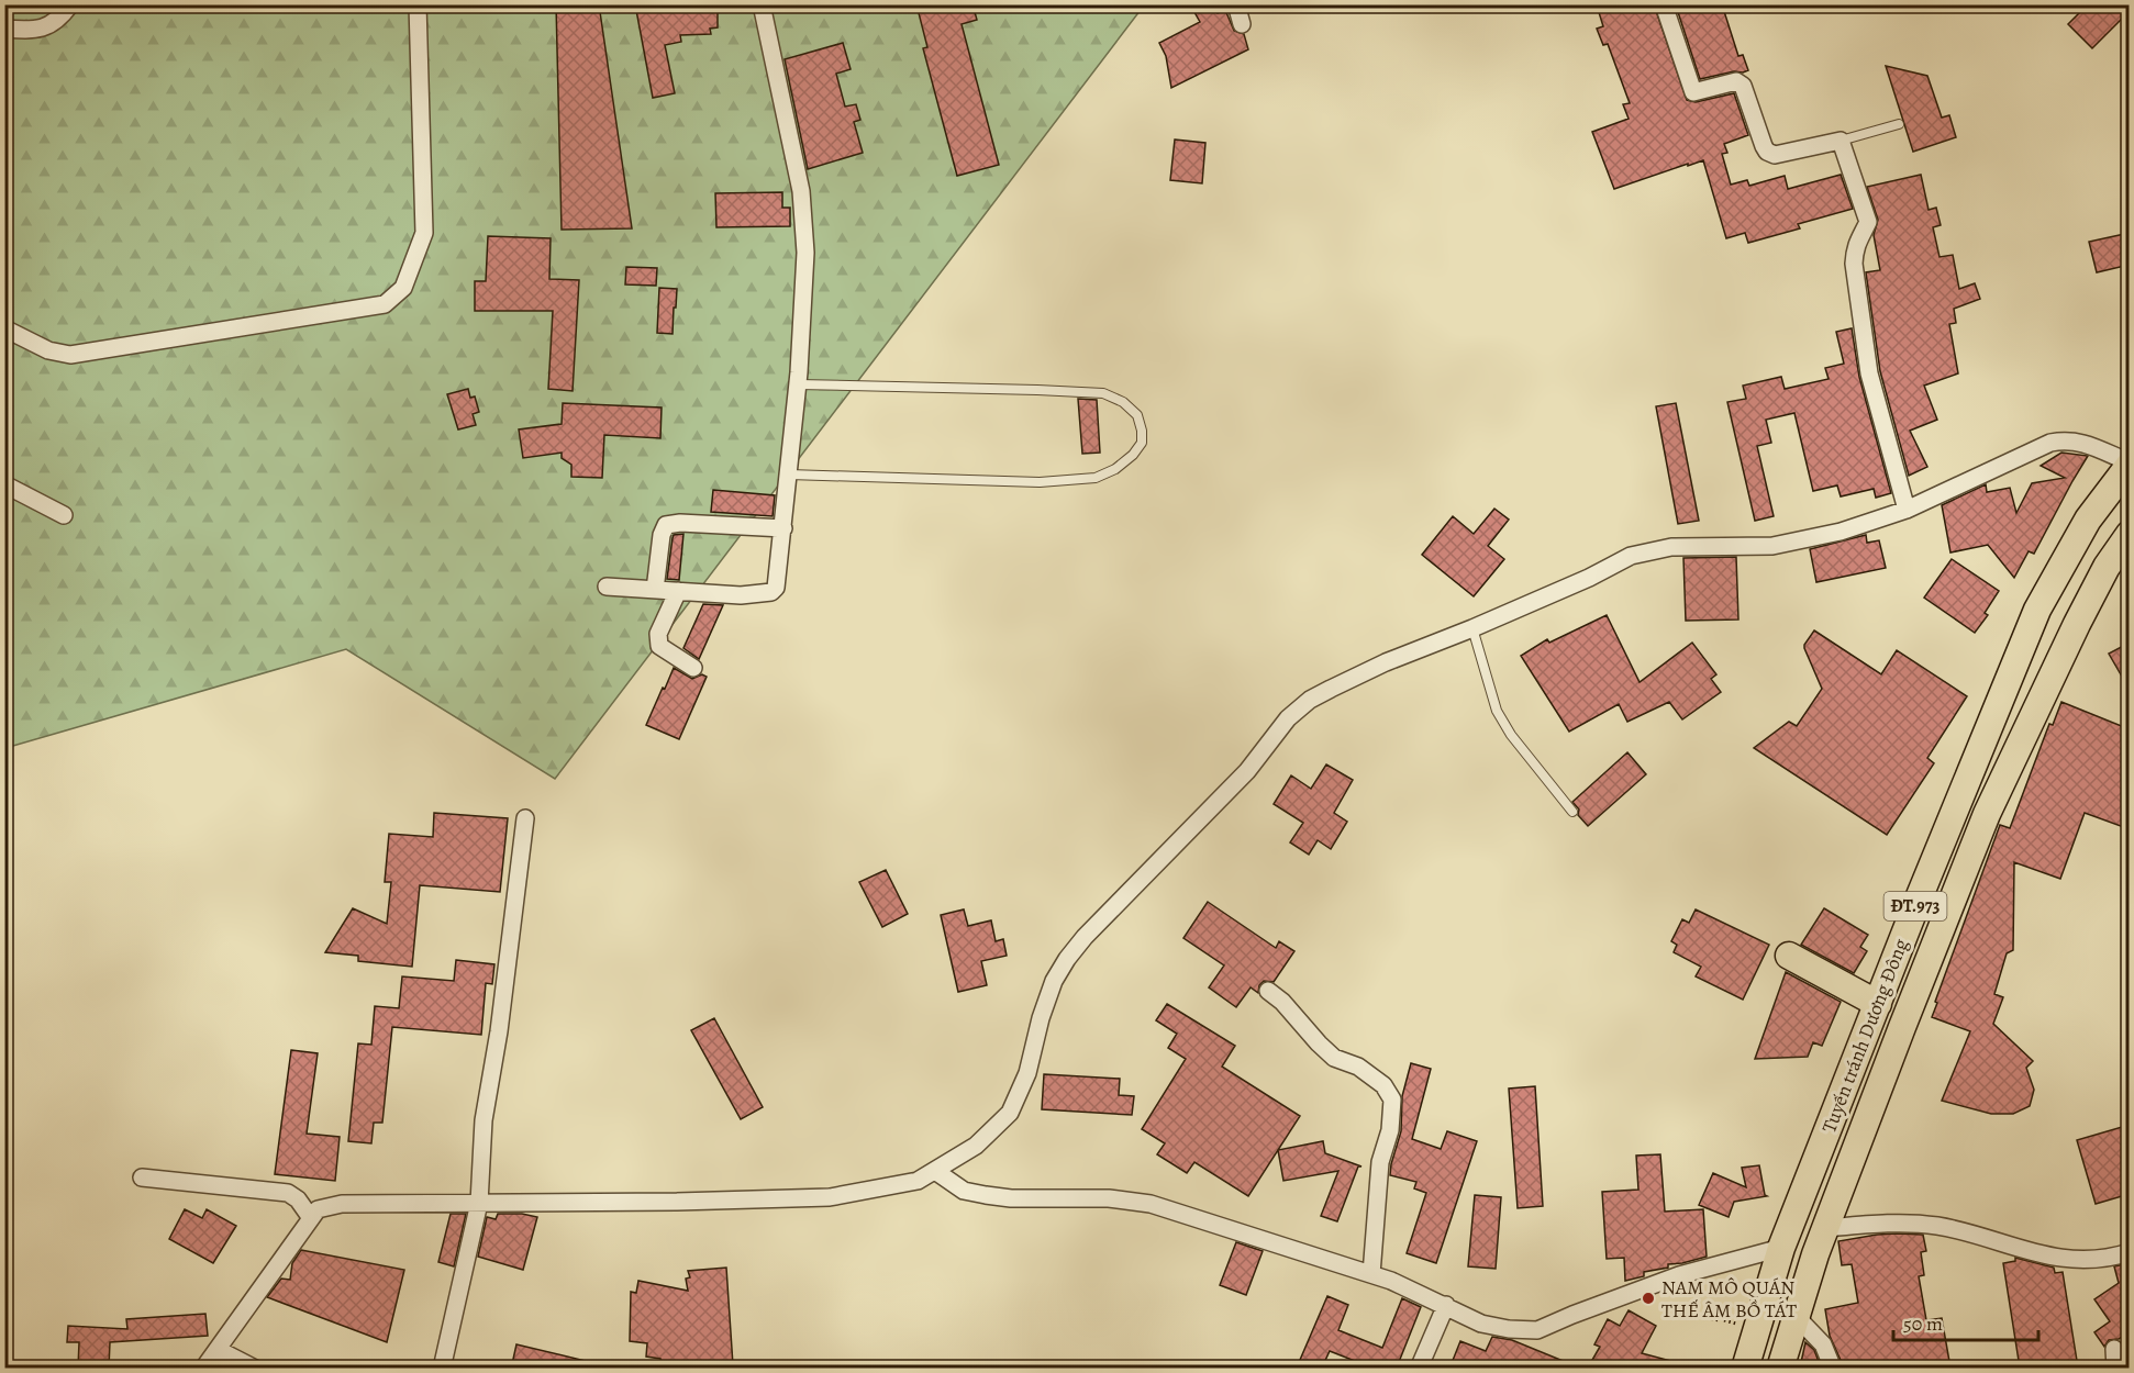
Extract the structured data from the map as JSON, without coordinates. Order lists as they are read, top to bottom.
{
  "streets": {
    "main road": ["ĐT.973", "Tuyến tránh Dương Đông"]
  },
  "places": ["NAM MÔ QUÁN THẾ ÂM BỒ TÁT"],
  "scale_bar": "50 m"
}
